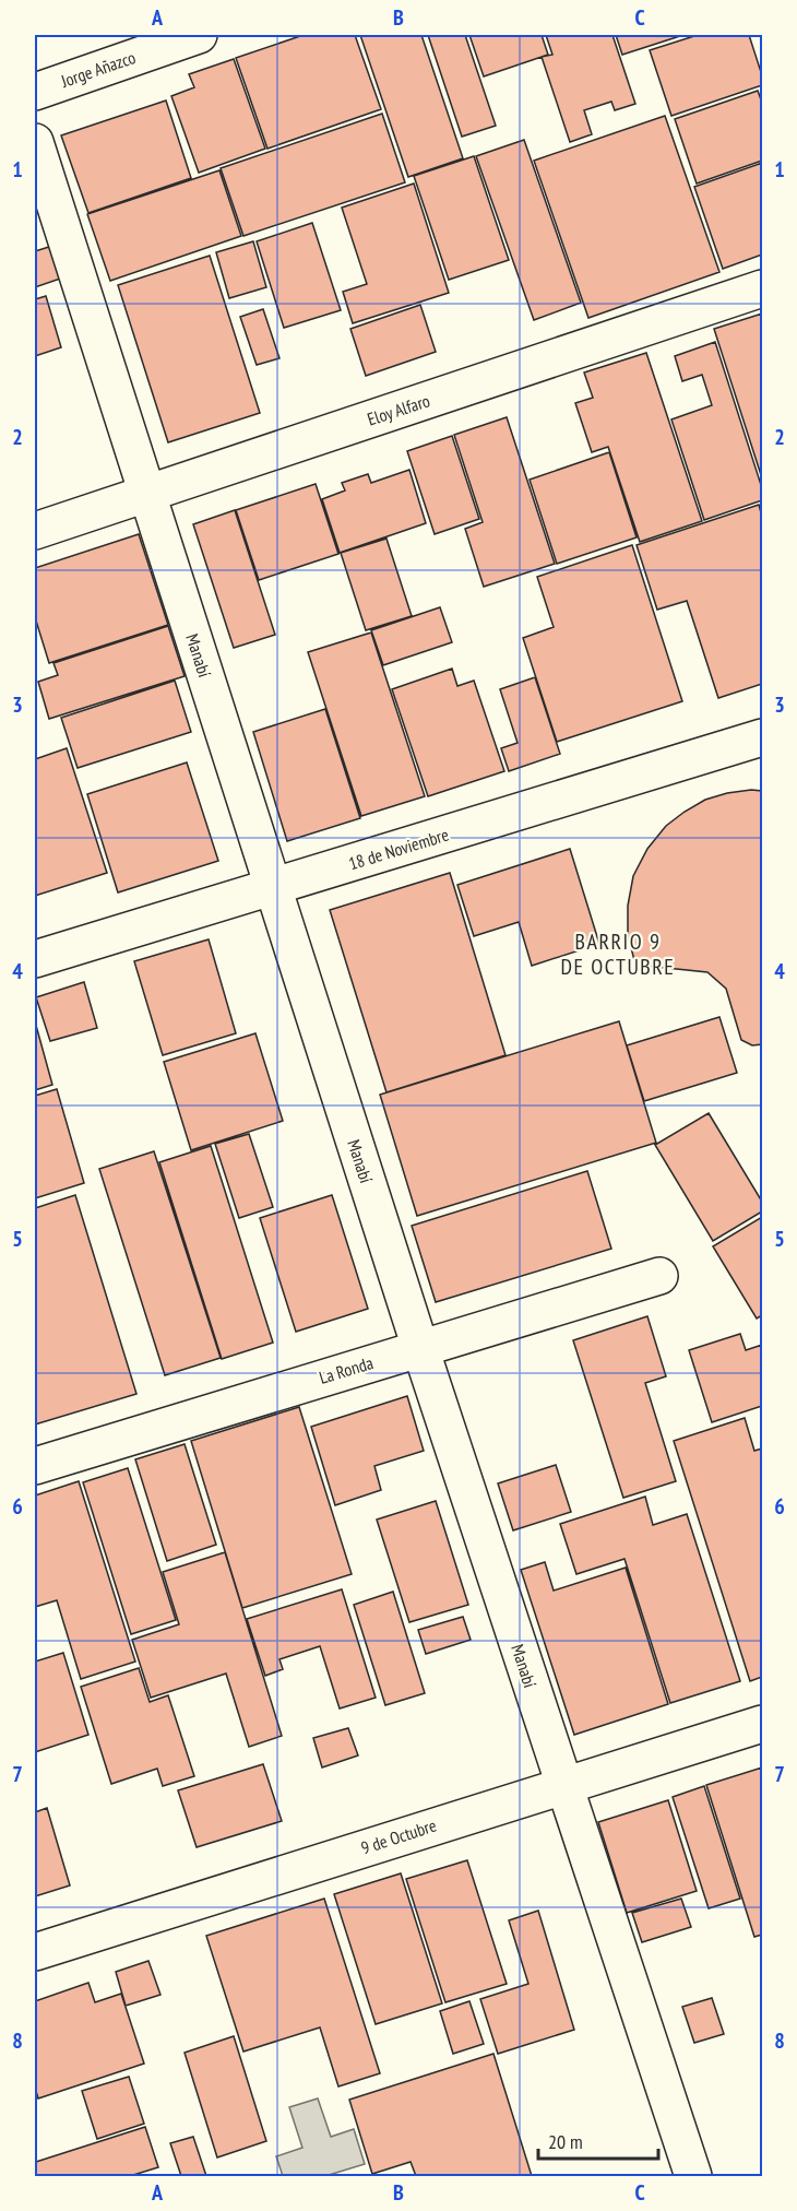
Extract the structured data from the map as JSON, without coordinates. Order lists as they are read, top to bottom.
{
  "streets": {
    "street": [
      "Jorge Añazco",
      "Eloy Alfaro",
      "Manabí",
      "18 de Noviembre",
      "La Ronda",
      "9 de Octubre"
    ]
  },
  "crossings": [
    ["Eloy Alfaro", "Manabí"],
    ["Manabí", "18 de Noviembre"],
    ["Manabí", "La Ronda"],
    ["Manabí", "9 de Octubre"]
  ],
  "districts": ["BARRIO 9 DE OCTUBRE"],
  "scale_bar": "20 m",
  "grid": {
    "columns": ["A", "B", "C"],
    "rows": [
      "1",
      "2",
      "3",
      "4",
      "5",
      "6",
      "7",
      "8"
    ]
  }
}
